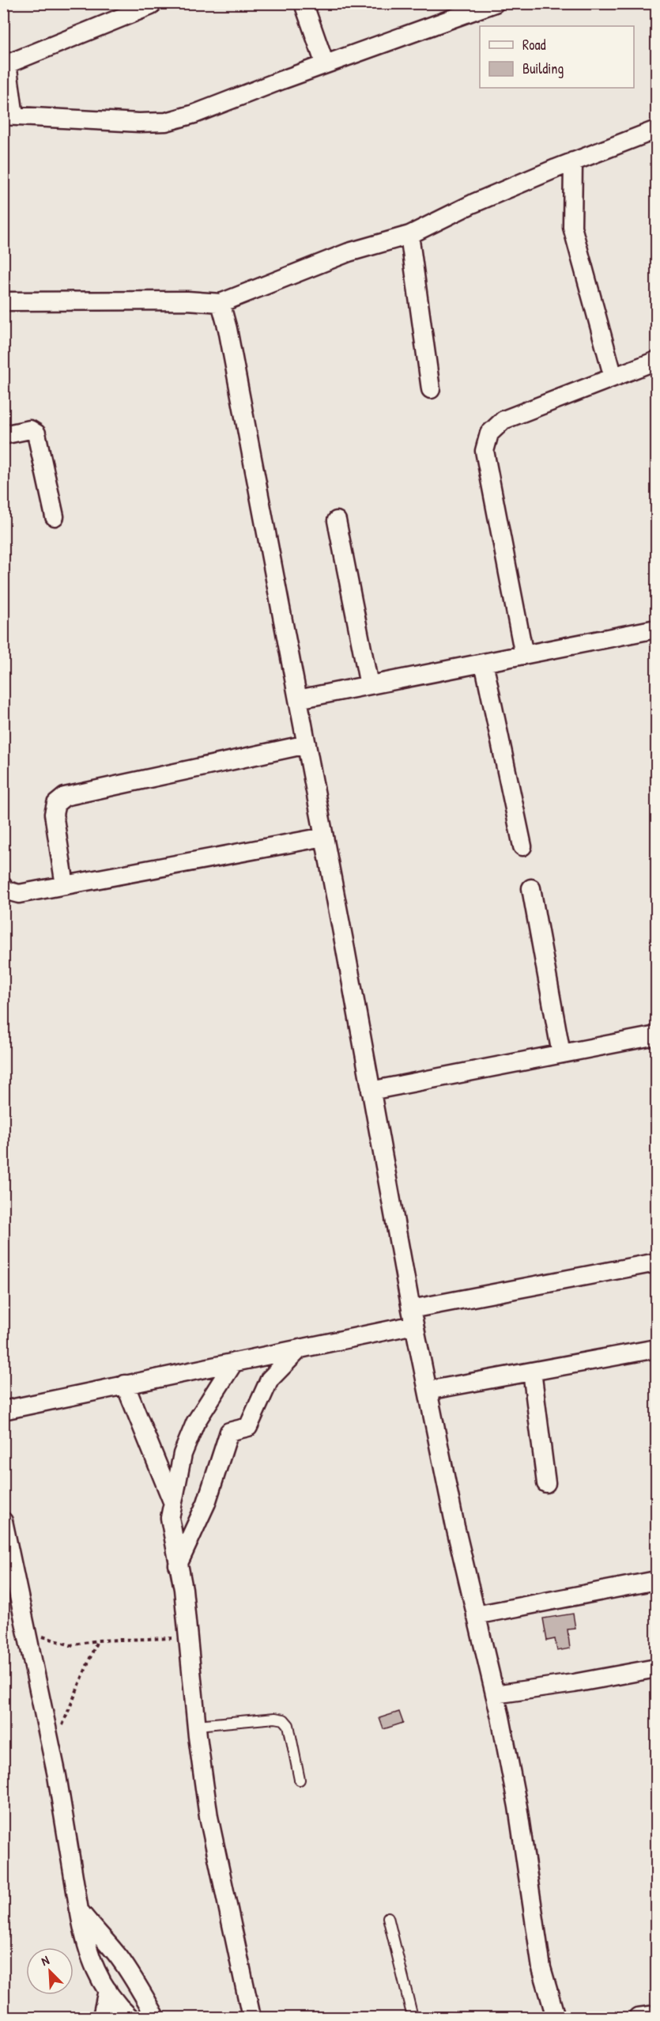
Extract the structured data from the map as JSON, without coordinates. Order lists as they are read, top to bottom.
{
  "legend": ["Road", "Building"],
  "north": "top left"
}
